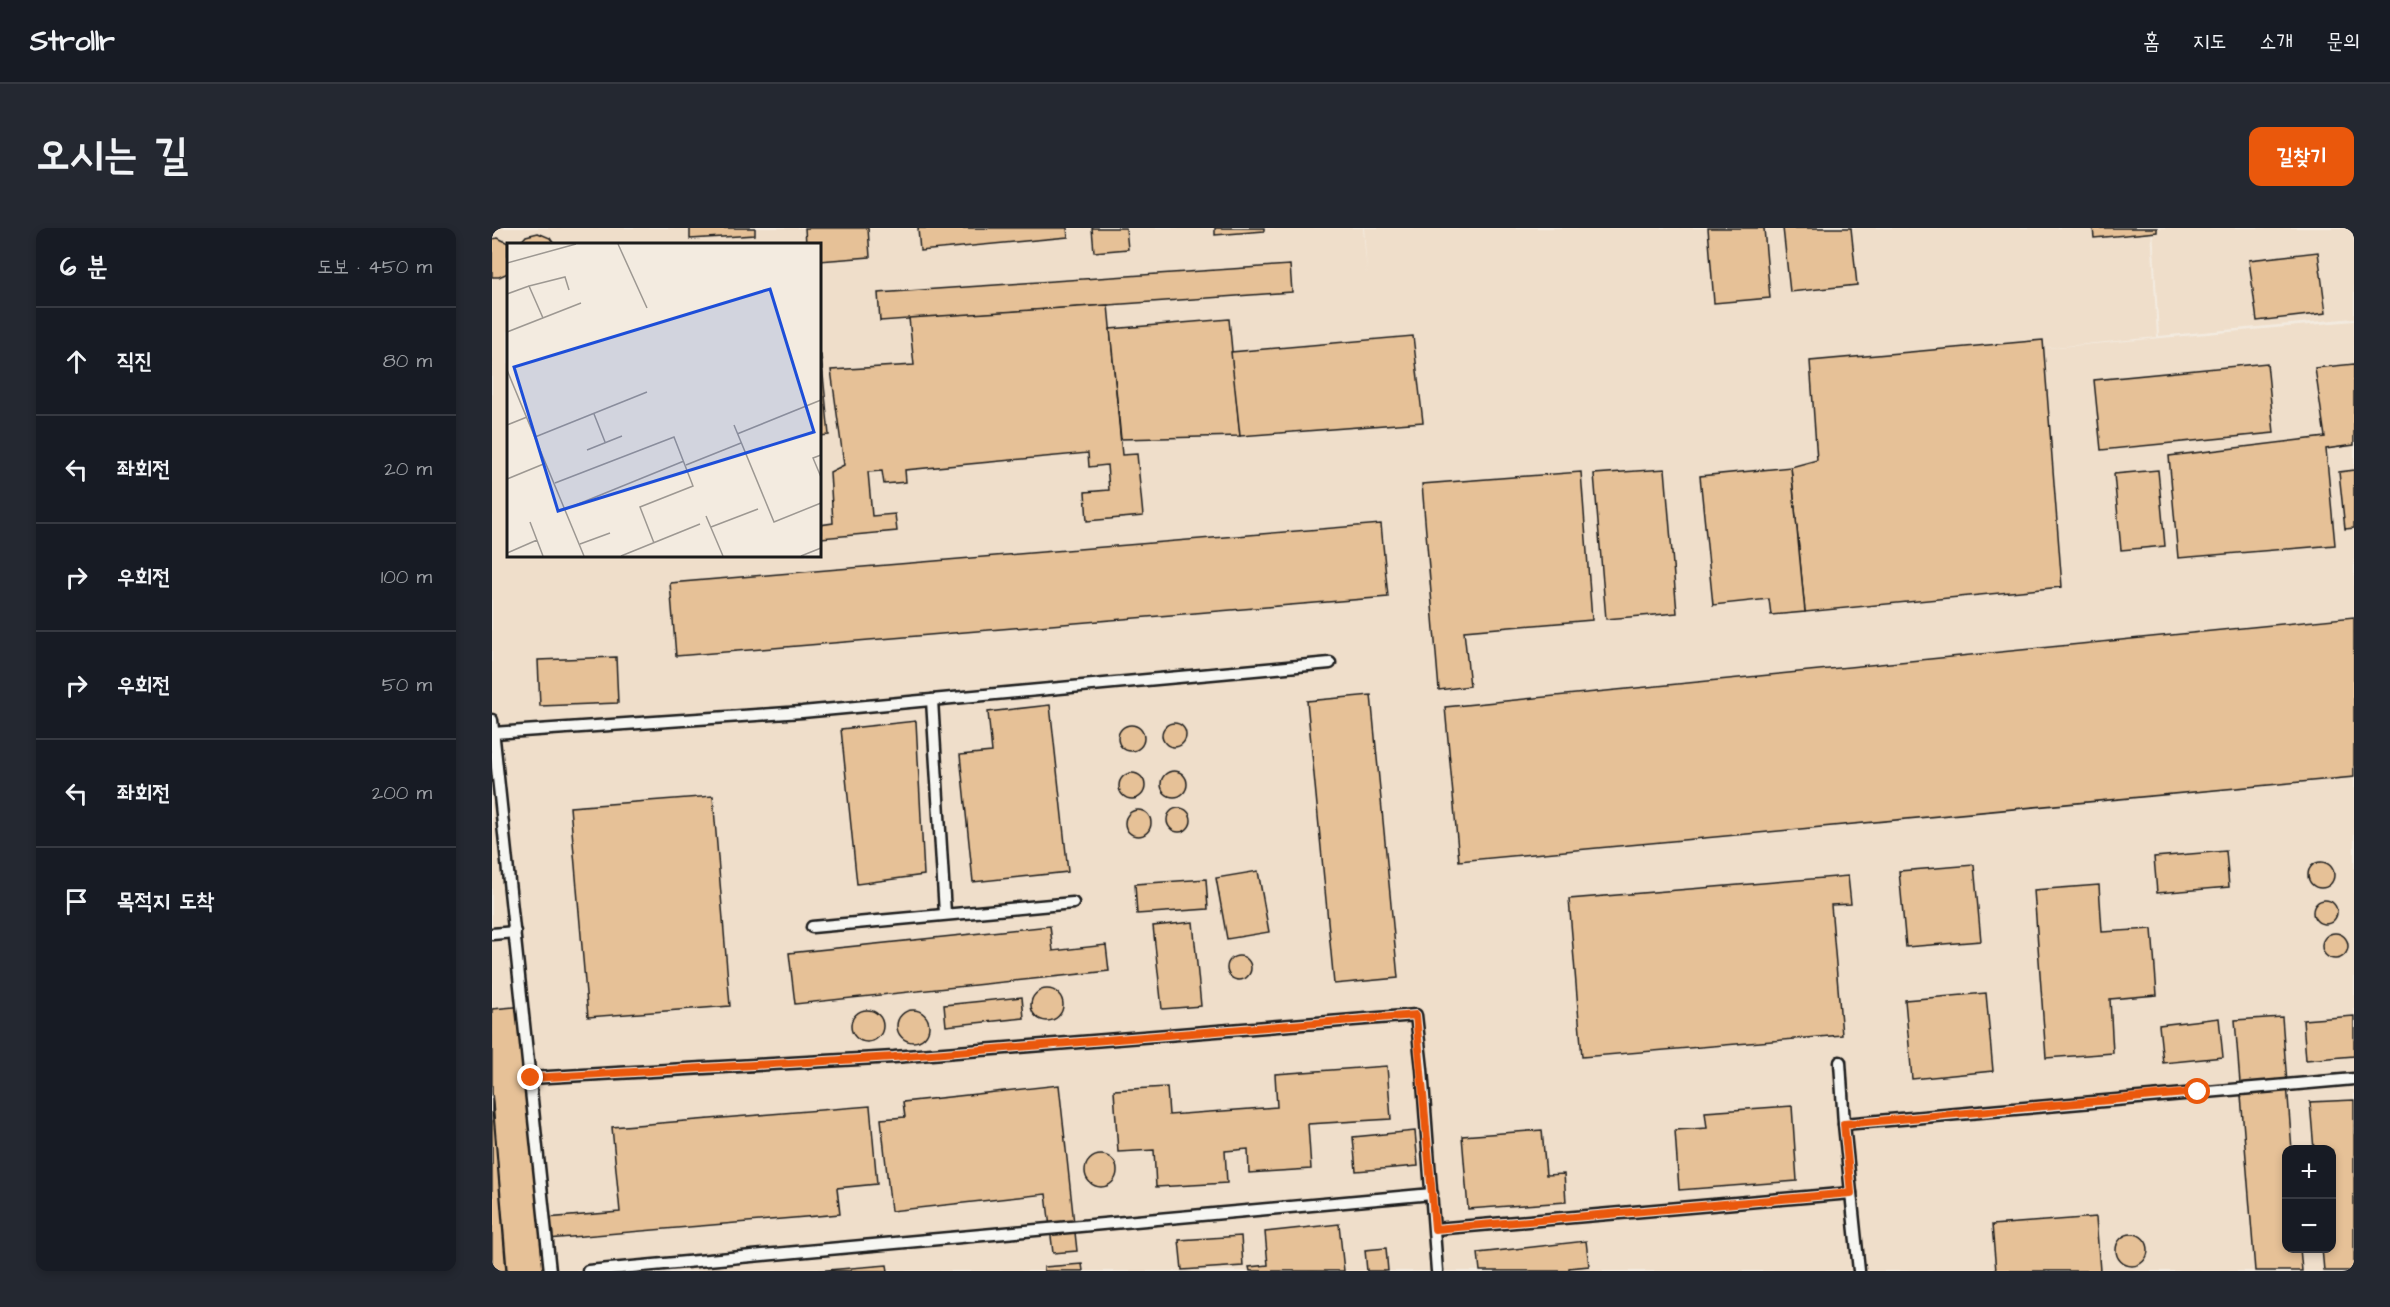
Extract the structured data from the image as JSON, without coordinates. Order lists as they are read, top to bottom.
{
  "page": {
    "header": "Strollr",
    "nav": [
      "홈",
      "지도",
      "소개",
      "문의"
    ],
    "title": "오시는 길",
    "buttons": "길찾기",
    "heading": ["6 분", "도보 · 450 m"],
    "list": [
      ["직진", "80 m"],
      ["좌회전", "20 m"],
      ["우회전", "100 m"],
      ["우회전", "50 m"],
      ["좌회전", "200 m"],
      "목적지 도착"
    ],
    "map_buttons": ["+", "−"]
  }
}
